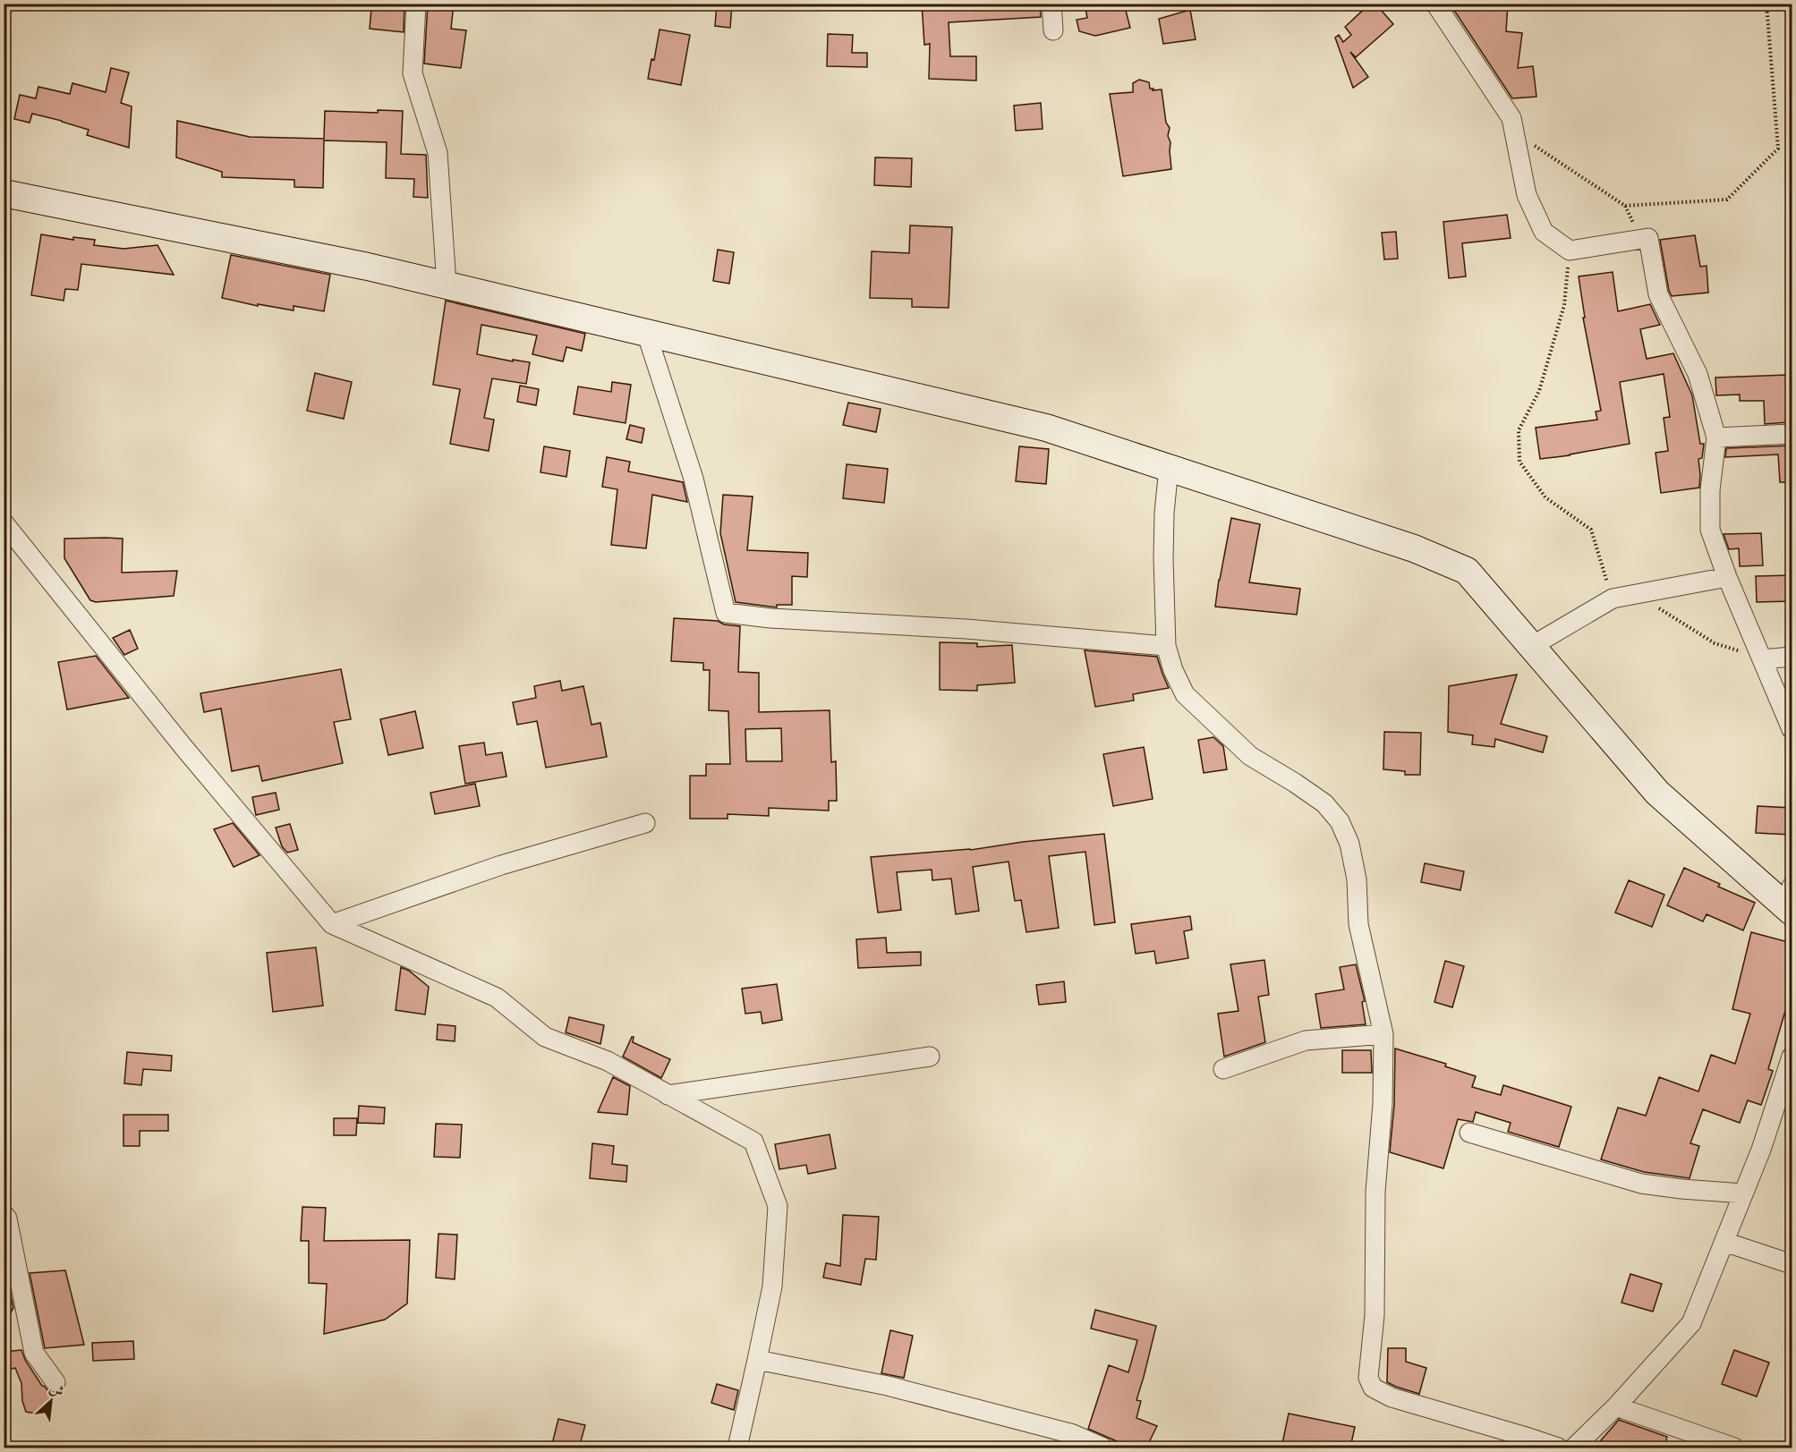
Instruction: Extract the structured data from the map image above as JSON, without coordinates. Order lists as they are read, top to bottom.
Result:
{
  "north": "top right"
}
